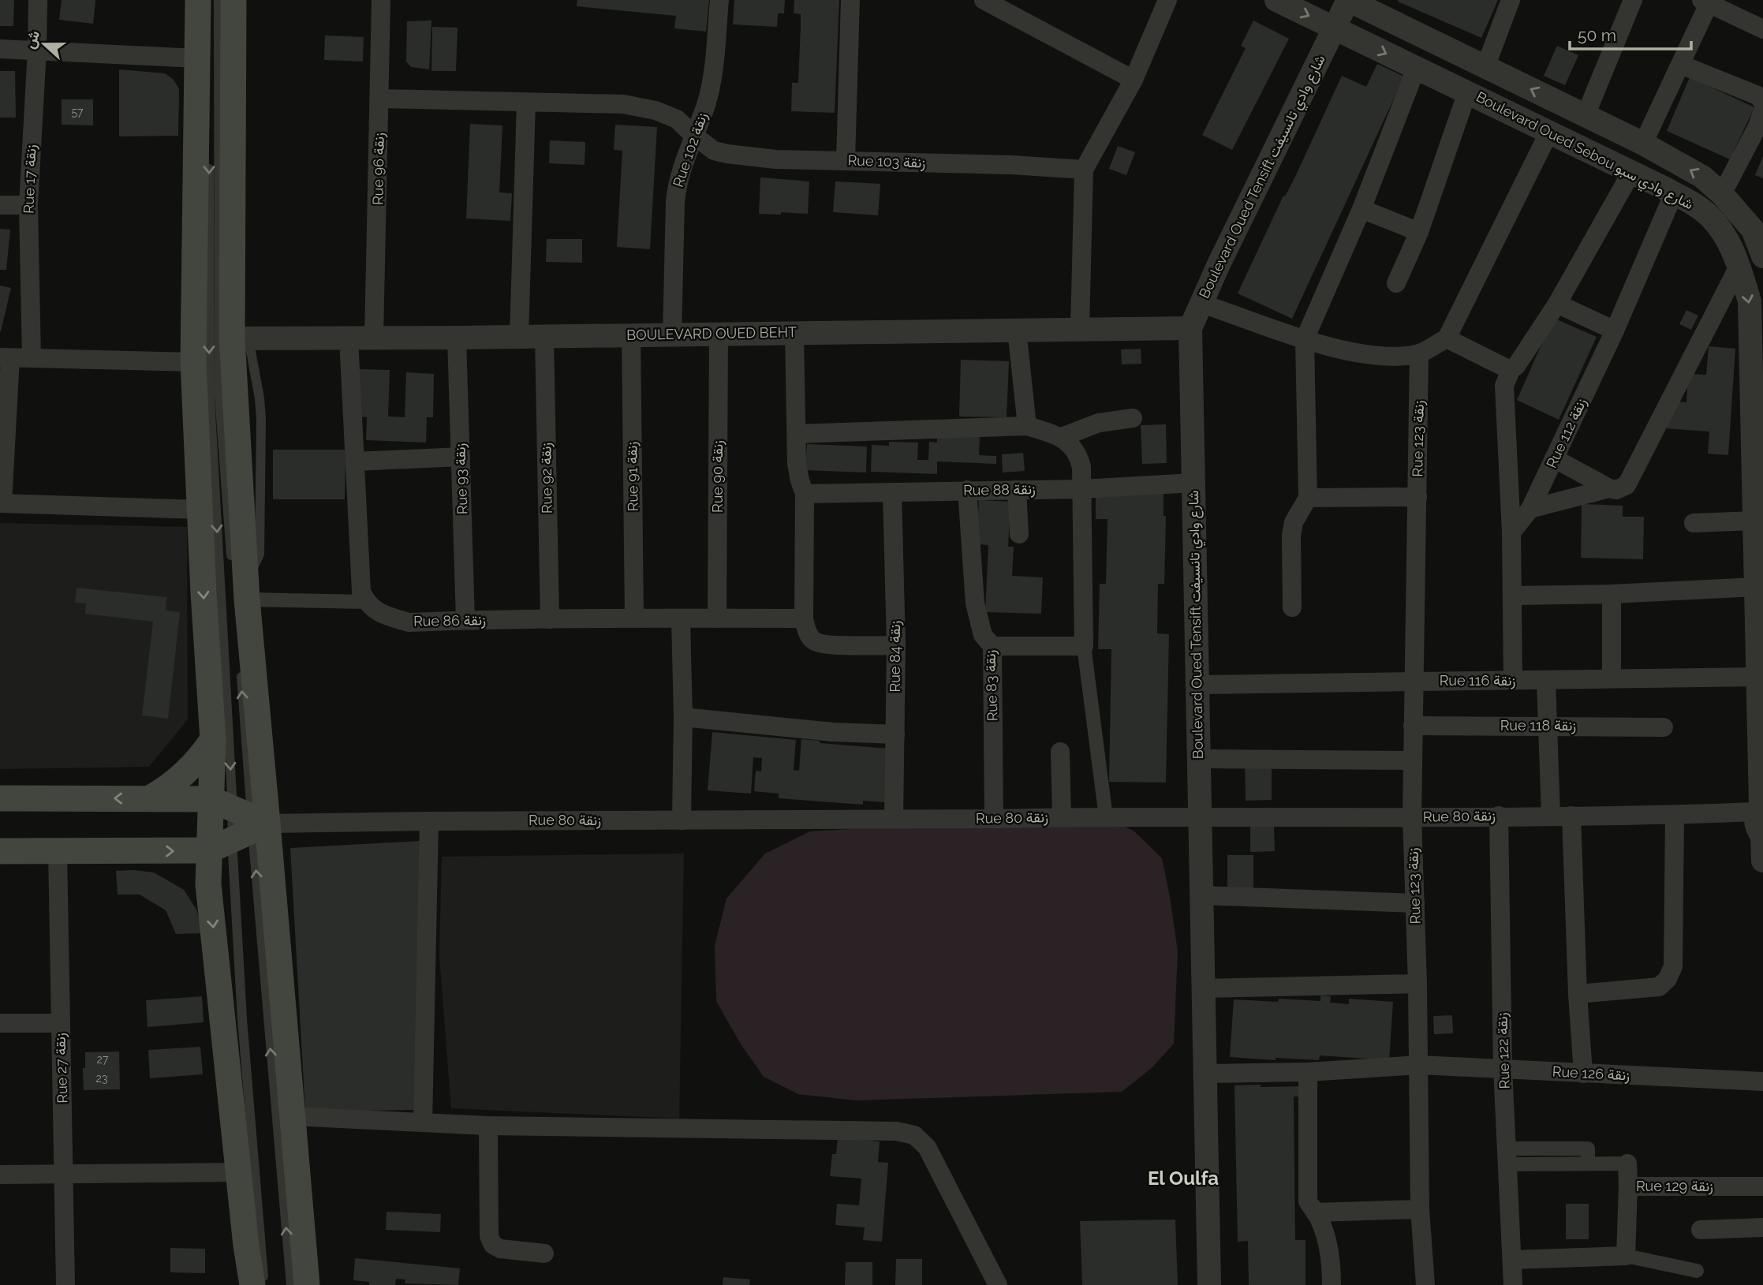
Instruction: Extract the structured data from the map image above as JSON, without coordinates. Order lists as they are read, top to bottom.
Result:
{
  "streets": {
    "street": [
      "Rue 102 زنقة",
      "Boulevard Oued Sebou شارع وادي سبو",
      "Rue 103 زنقة",
      "Rue 96 زنقة",
      "Boulevard Oued Tensift شارع وادي تانسيفت",
      "Rue 17 زنقة",
      "BOULEVARD OUED BEHT",
      "Rue 112 زنقة",
      "Rue 123 زنقة",
      "Rue 91 زنقة",
      "Rue 90 زنقة",
      "Rue 92 زنقة",
      "Rue 93 زنقة",
      "Rue 88 زنقة",
      "Rue 86 زنقة",
      "Rue 84 زنقة",
      "Rue 116 زنقة",
      "Rue 83 زنقة",
      "Rue 118 زنقة",
      "Rue 80 زنقة",
      "Rue 122 زنقة",
      "Rue 27 زنقة",
      "Rue 126 زنقة",
      "Rue 129 زنقة"
    ]
  },
  "crossings": [
    ["Rue 102 زنقة", "Rue 103 زنقة"],
    ["Rue 102 زنقة", "BOULEVARD OUED BEHT"],
    ["Boulevard Oued Sebou شارع وادي سبو", "Boulevard Oued Tensift شارع وادي تانسيفت"],
    ["Boulevard Oued Sebou شارع وادي سبو", "Rue 112 زنقة"],
    ["Boulevard Oued Sebou شارع وادي سبو", "Rue 116 زنقة"],
    ["Boulevard Oued Sebou شارع وادي سبو", "Rue 80 زنقة"],
    ["Rue 103 زنقة", "Rue 96 زنقة"],
    ["Rue 96 زنقة", "BOULEVARD OUED BEHT"],
    ["Boulevard Oued Tensift شارع وادي تانسيفت", "BOULEVARD OUED BEHT"],
    ["Boulevard Oued Tensift شارع وادي تانسيفت", "Rue 88 زنقة"],
    ["Boulevard Oued Tensift شارع وادي تانسيفت", "Rue 116 زنقة"],
    ["Boulevard Oued Tensift شارع وادي تانسيفت", "Rue 80 زنقة"],
    ["Boulevard Oued Tensift شارع وادي تانسيفت", "Rue 126 زنقة"],
    ["BOULEVARD OUED BEHT", "Rue 91 زنقة"],
    ["BOULEVARD OUED BEHT", "Rue 90 زنقة"],
    ["BOULEVARD OUED BEHT", "Rue 92 زنقة"],
    ["BOULEVARD OUED BEHT", "Rue 93 زنقة"],
    ["Rue 123 زنقة", "Rue 116 زنقة"],
    ["Rue 123 زنقة", "Rue 118 زنقة"],
    ["Rue 123 زنقة", "Rue 80 زنقة"],
    ["Rue 123 زنقة", "Rue 126 زنقة"],
    ["Rue 91 زنقة", "Rue 86 زنقة"],
    ["Rue 90 زنقة", "Rue 86 زنقة"],
    ["Rue 92 زنقة", "Rue 86 زنقة"],
    ["Rue 93 زنقة", "Rue 86 زنقة"],
    ["Rue 88 زنقة", "Rue 84 زنقة"],
    ["Rue 88 زنقة", "Rue 83 زنقة"],
    ["Rue 84 زنقة", "Rue 80 زنقة"],
    ["Rue 83 زنقة", "Rue 80 زنقة"],
    ["Rue 80 زنقة", "Rue 122 زنقة"],
    ["Rue 122 زنقة", "Rue 126 زنقة"],
    ["Rue 122 زنقة", "Rue 129 زنقة"]
  ],
  "districts": ["El Oulfa"],
  "house_numbers": ["57", "27", "23"],
  "scale_bar": "50 m",
  "north": "left"
}
